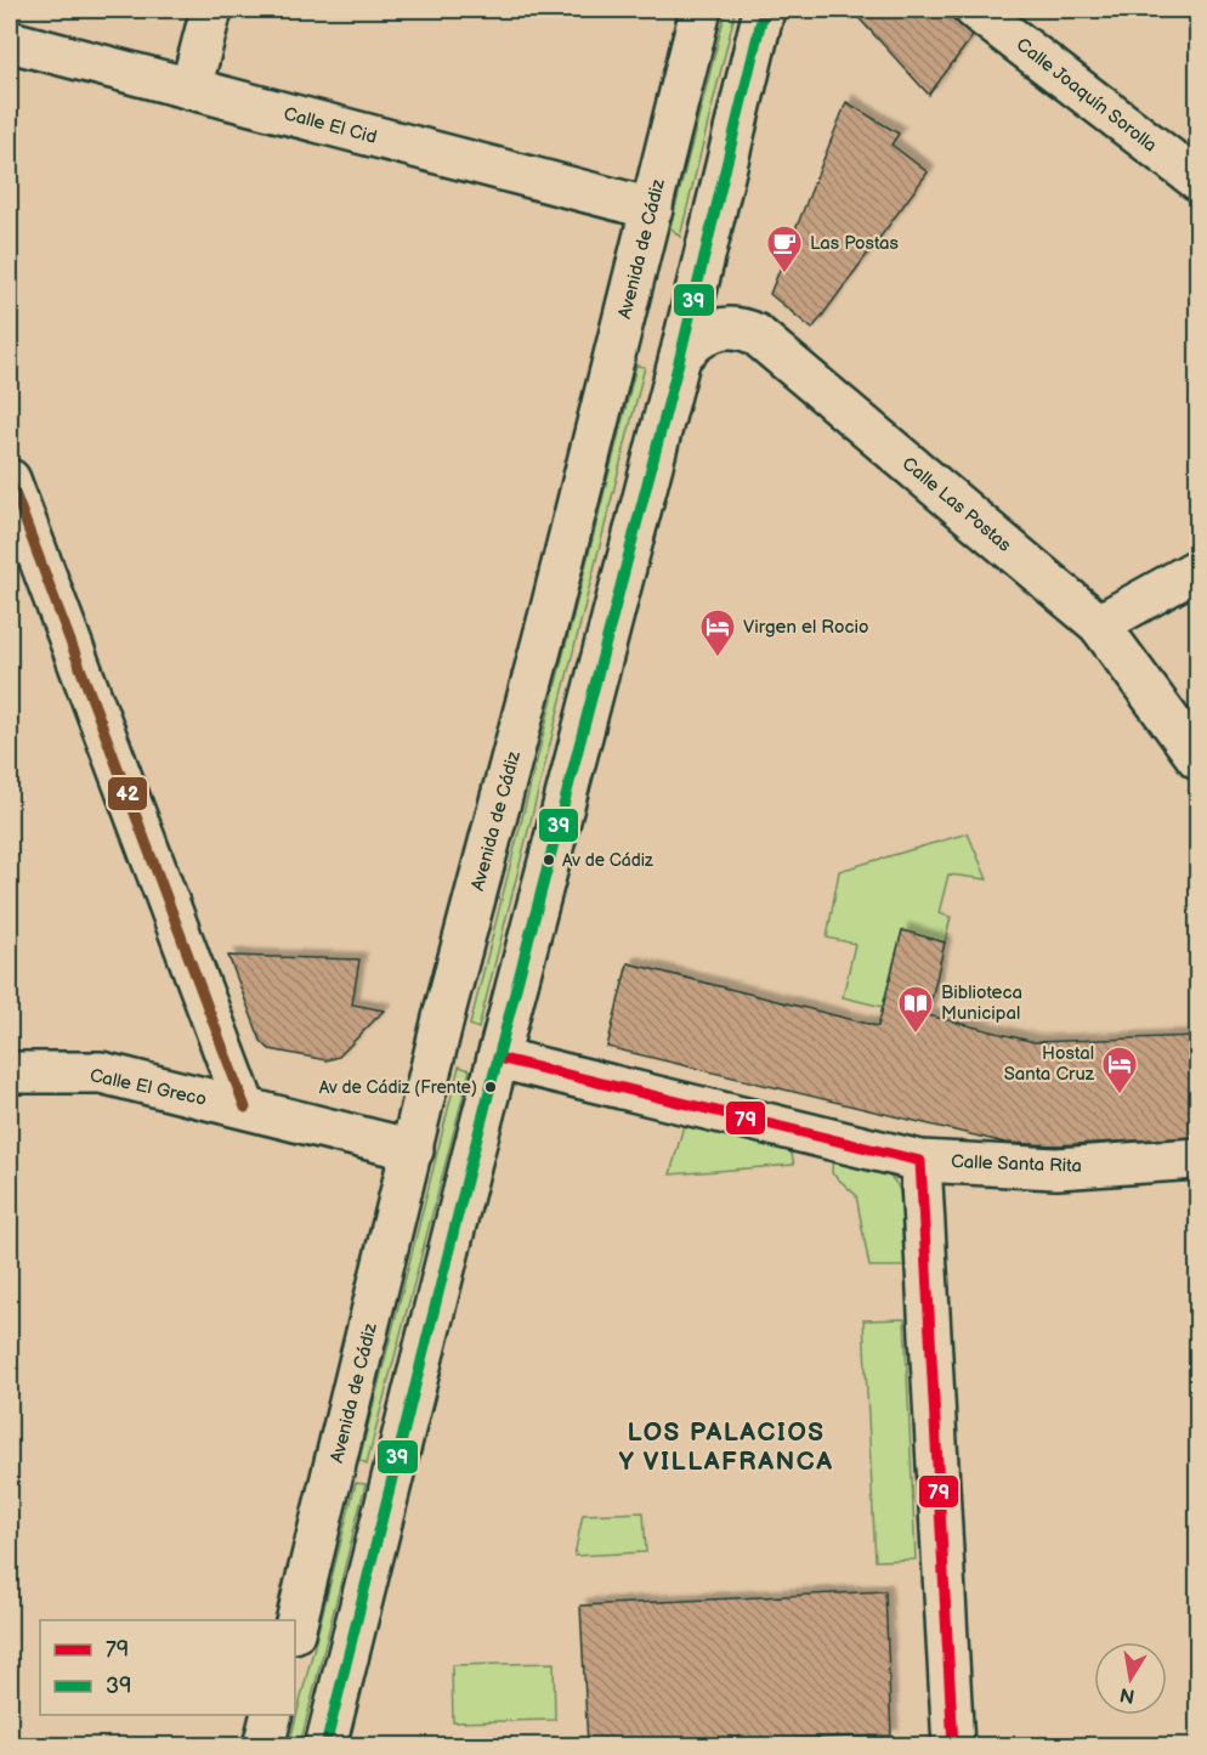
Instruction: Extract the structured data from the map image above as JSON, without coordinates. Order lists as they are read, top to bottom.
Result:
{
  "streets": {
    "street": [
      "Calle Joaquín Sorolla",
      "Calle El Cid",
      "Avenida de Cádiz",
      "Calle Las Postas",
      "Calle El Greco",
      "Calle Santa Rita"
    ]
  },
  "crossings": [
    ["Calle El Cid", "Avenida de Cádiz"],
    ["Avenida de Cádiz", "Calle El Greco"]
  ],
  "districts": ["LOS PALACIOS Y VILLAFRANCA"],
  "places": {
    "cafe": ["Las Postas"],
    "hotel": ["Virgen el Rocio", "Hostal Santa Cruz"],
    "other": ["Av de Cádiz", "Av de Cádiz (Frente)"],
    "library": ["Biblioteca Municipal"]
  },
  "lines": ["transit line 39", "transit line 42", "transit line 79"],
  "legend": ["79", "39"],
  "north": "bottom"
}
